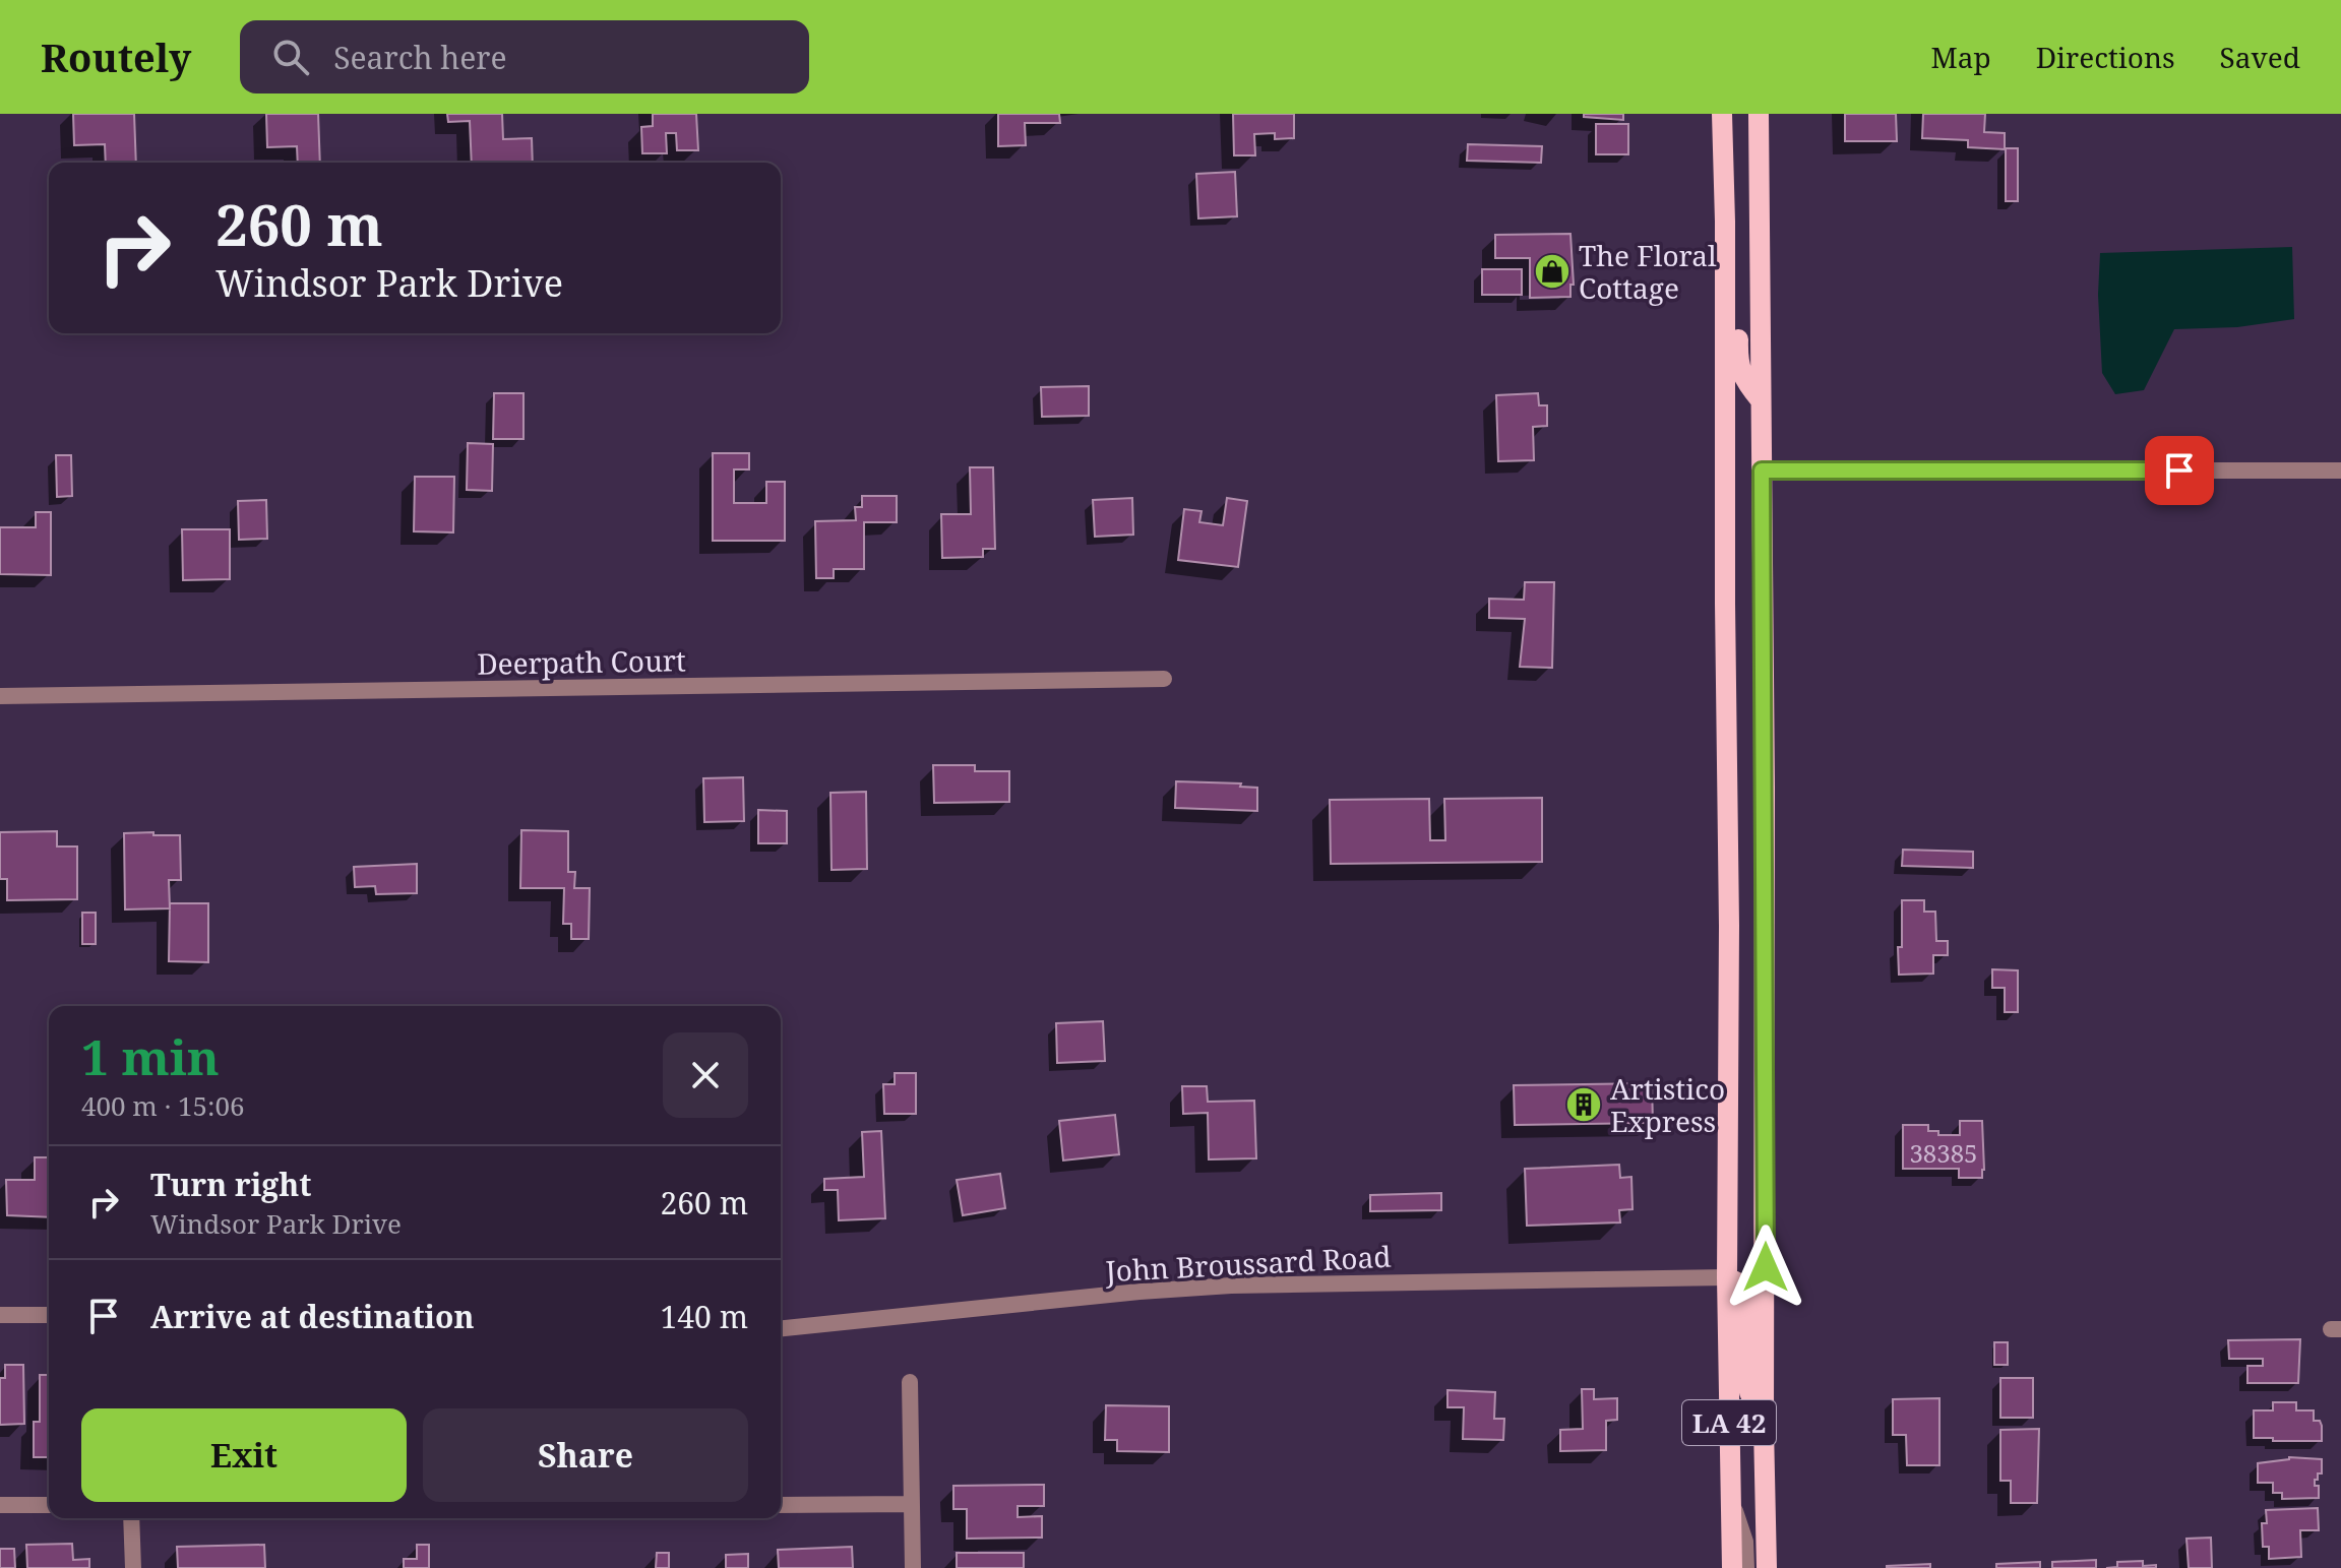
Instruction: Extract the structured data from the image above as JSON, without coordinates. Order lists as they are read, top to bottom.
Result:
{
  "streets": {
    "main road": ["LA 42"],
    "street": ["Deerpath Court", "John Broussard Road"]
  },
  "crossings": [
    ["John Broussard Road", "LA 42"]
  ],
  "places": {
    "shop": ["The Floral Cottage"],
    "building": ["Artistico Express"]
  },
  "house_numbers": ["38385"],
  "page": {
    "header": "Routely",
    "search": "Search here",
    "nav": ["Map", "Directions", "Saved"],
    "turn": ["260 m", "Windsor Park Drive"],
    "heading": ["1 min", "400 m · 15:06"],
    "list": [
      {
        "name": "Turn right",
        "note": "Windsor Park Drive",
        "value": "260 m"
      },
      {
        "name": "Arrive at destination",
        "value": "140 m"
      }
    ],
    "buttons": ["Exit", "Share"]
  }
}
